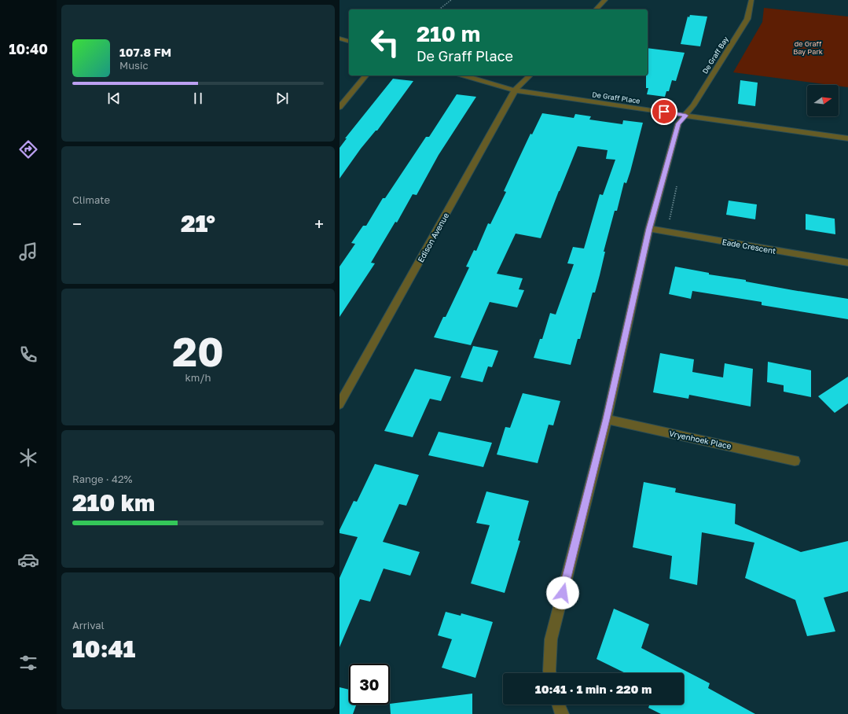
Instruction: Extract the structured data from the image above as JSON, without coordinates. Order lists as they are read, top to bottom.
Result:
{
  "streets": {
    "street": [
      "De Graff Bay",
      "De Graff Place",
      "Edison Avenue",
      "Eade Crescent",
      "Vryenhoek Place"
    ]
  },
  "crossings": [
    ["De Graff Bay", "De Graff Place"],
    ["De Graff Bay", "Eade Crescent"],
    ["De Graff Bay", "Vryenhoek Place"],
    ["De Graff Place", "Edison Avenue"]
  ],
  "parks": ["de Graff Bay Park"],
  "north": "right",
  "page": {
    "tabs": "10:40",
    "turn": ["210 m", "De Graff Place"],
    "song": ["107.8 FM", "Music"],
    "tile": [
      "Climate",
      ["20", "km/h"],
      ["Range · 42%", "210 km"],
      ["Arrival", "10:41"]
    ],
    "heat": ["−", "21°", "+"],
    "limit": "30",
    "trip": "10:41 · 1 min · 220 m"
  }
}
